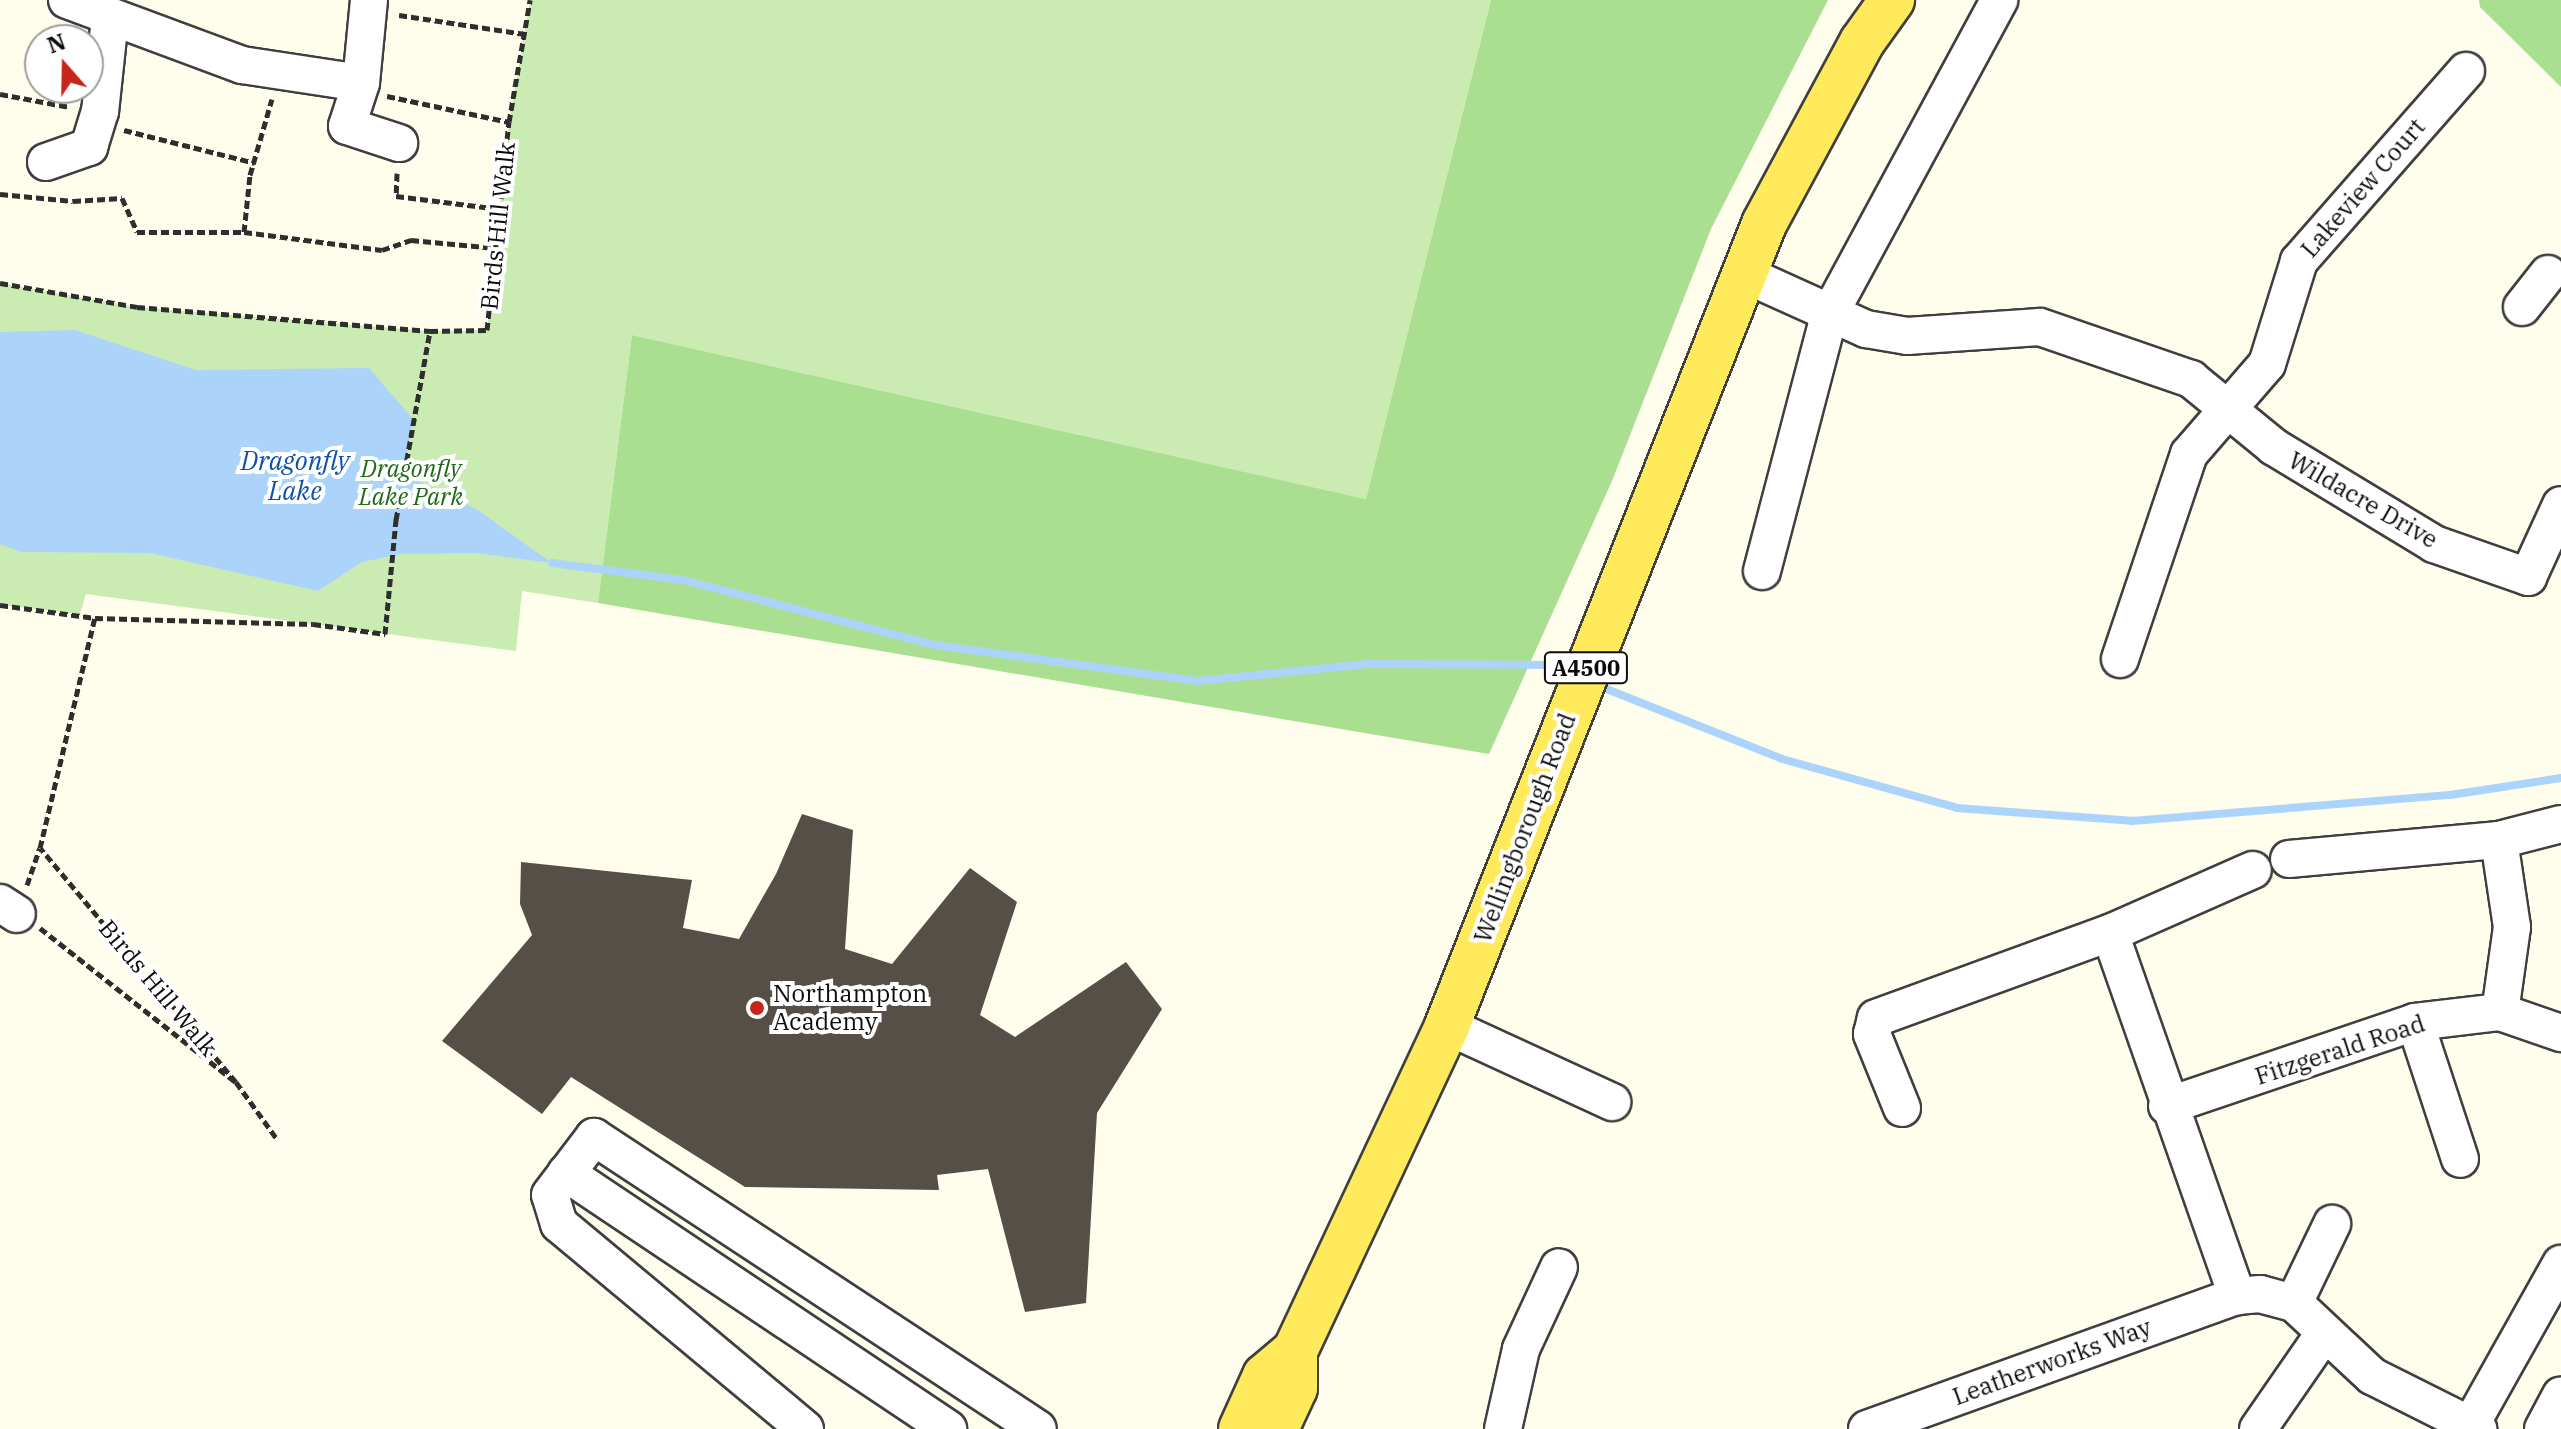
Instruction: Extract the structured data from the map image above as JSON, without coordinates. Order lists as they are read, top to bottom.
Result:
{
  "streets": {
    "main road": ["A4500", "Wellingborough Road"],
    "street": [
      "Lakeview Court",
      "Wildacre Drive",
      "Fitzgerald Road",
      "Leatherworks Way"
    ],
    "path": ["Birds Hill Walk"]
  },
  "crossings": [
    ["Lakeview Court", "Wildacre Drive"]
  ],
  "water": ["Dragonfly Lake"],
  "parks": ["Dragonfly Lake Park"],
  "places": ["Northampton Academy"],
  "north": "top"
}
